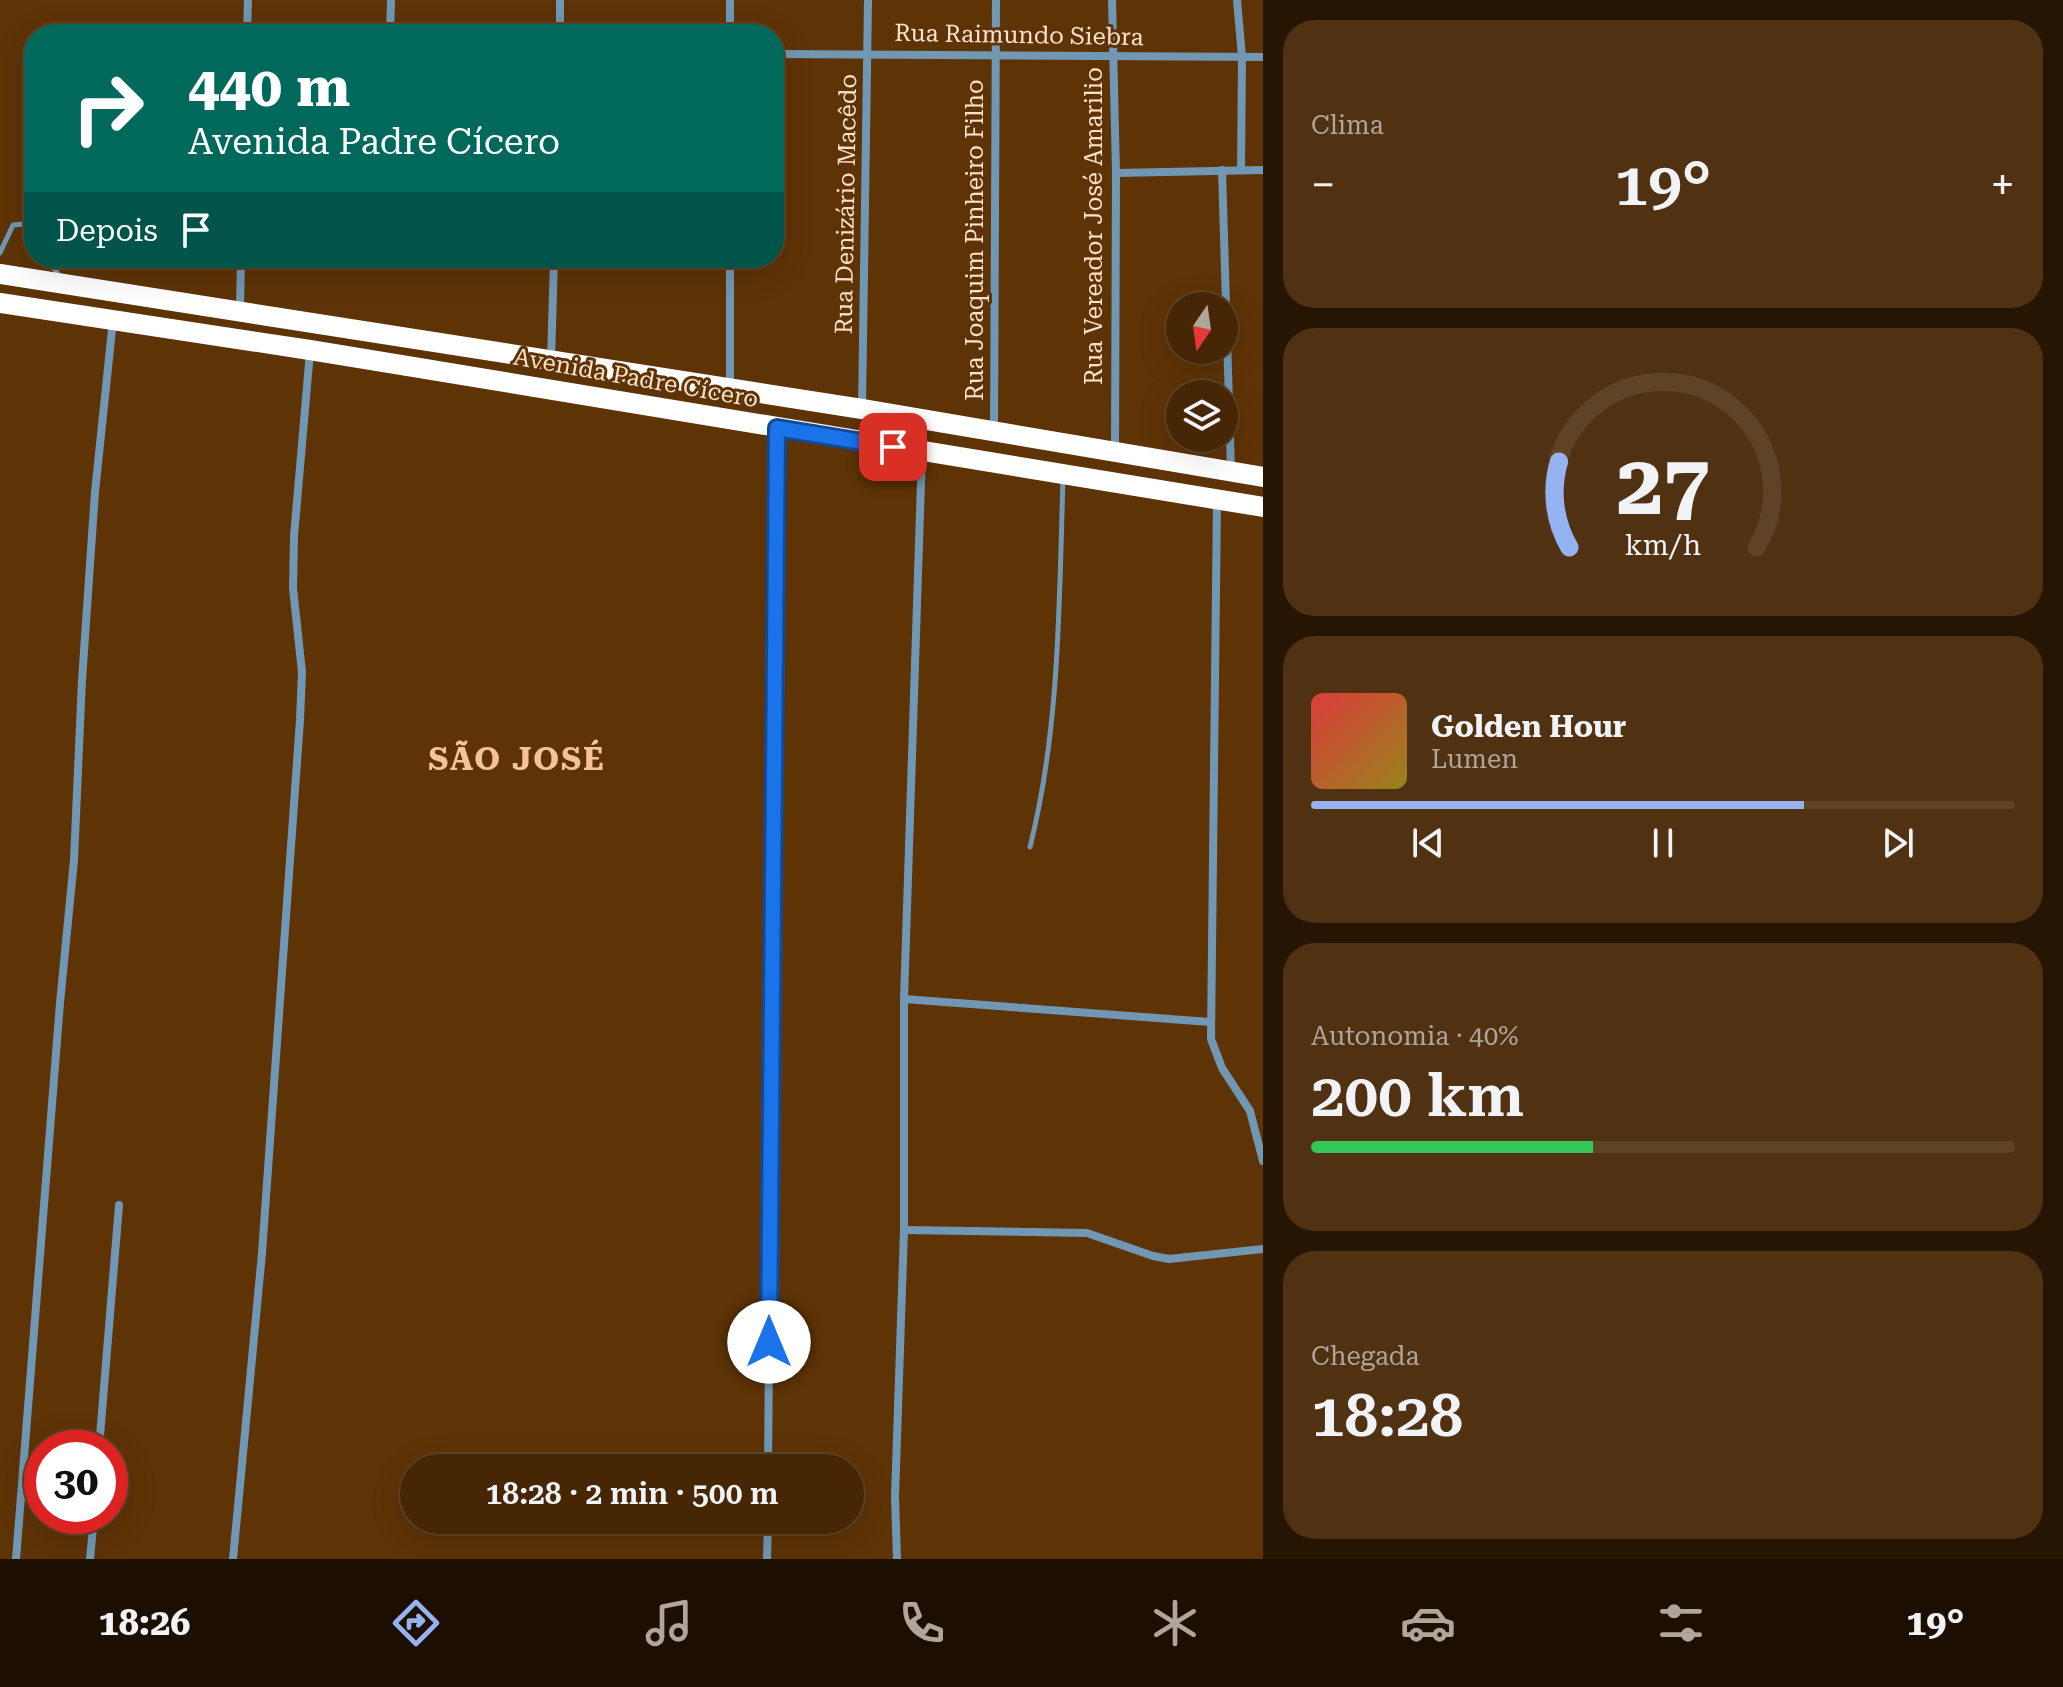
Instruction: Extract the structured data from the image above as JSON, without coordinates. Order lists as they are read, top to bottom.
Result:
{
  "streets": {
    "highway": ["Avenida Padre Cícero"],
    "street": [
      "Rua Raimundo Siebra",
      "Rua Denizário Macêdo",
      "Rua Vereador José Amarilio",
      "Rua Joaquim Pinheiro Filho"
    ]
  },
  "crossings": [
    ["Rua Raimundo Siebra", "Rua Denizário Macêdo"],
    ["Rua Raimundo Siebra", "Rua Vereador José Amarilio"],
    ["Rua Raimundo Siebra", "Rua Joaquim Pinheiro Filho"],
    ["Rua Denizário Macêdo", "Avenida Padre Cícero"],
    ["Rua Vereador José Amarilio", "Avenida Padre Cícero"],
    ["Rua Joaquim Pinheiro Filho", "Avenida Padre Cícero"]
  ],
  "districts": ["SÃO JOSÉ"],
  "north": "bottom",
  "page": {
    "tile": [
      "Clima",
      ["Autonomia · 40%", "200 km"],
      ["Chegada", "18:28"]
    ],
    "turn": ["440 m", "Avenida Padre Cícero"],
    "heat": ["−", "19°", "+"],
    "then": "Depois",
    "song": ["Golden Hour", "Lumen"],
    "limit": "30",
    "trip": "18:28 · 2 min · 500 m",
    "tabs": ["18:26", "19°"],
    "gauge": ["27", "km/h"]
  }
}
